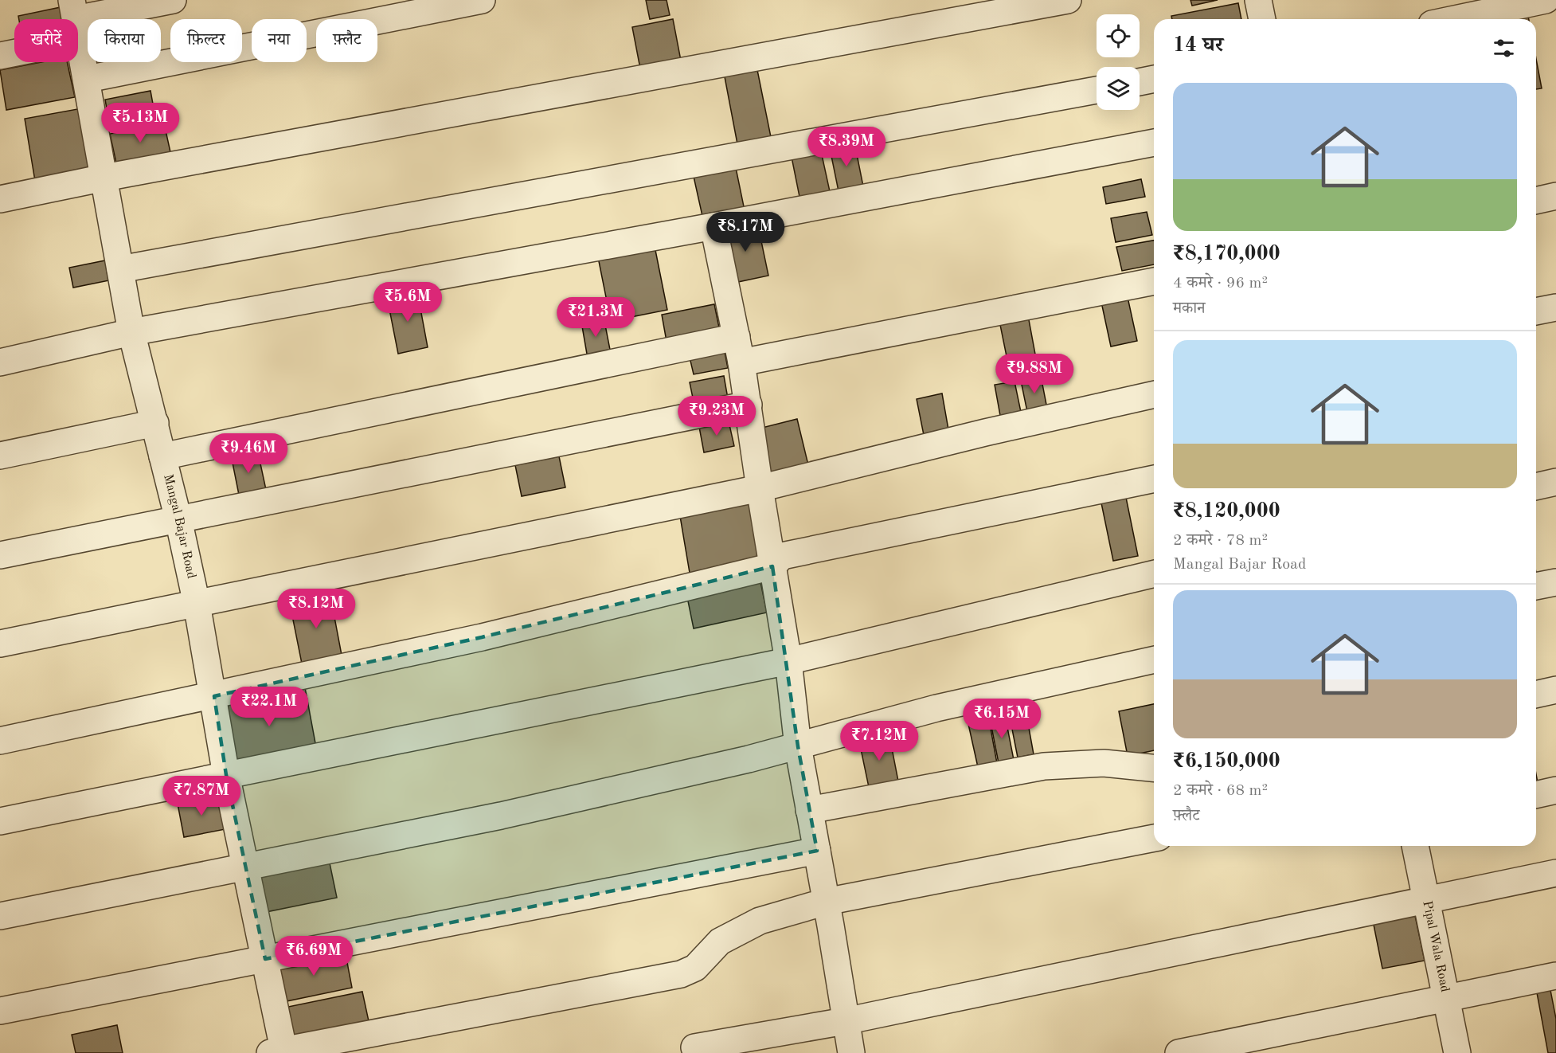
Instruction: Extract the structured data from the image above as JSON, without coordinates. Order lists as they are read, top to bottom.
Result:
{
  "streets": {
    "street": ["Mangal Bajar Road", "Pipal Wala Road"]
  },
  "page": {
    "chip": [
      "खरीदें",
      "किराया",
      "फ़िल्टर",
      "नया",
      "फ़्लैट"
    ],
    "heading": "14 घर",
    "list": [
      {
        "name": "₹8,170,000",
        "note": "4 कमरे · 96 m² · मकान"
      },
      {
        "name": "₹8,120,000",
        "note": "2 कमरे · 78 m² · Mangal Bajar Road"
      },
      {
        "name": "₹6,150,000",
        "note": "2 कमरे · 68 m² · फ़्लैट"
      }
    ],
    "price": [
      "₹5.13M",
      "₹8.39M",
      "₹8.17M",
      "₹5.6M",
      "₹21.3M",
      "₹9.88M",
      "₹9.23M",
      "₹9.46M",
      "₹8.12M",
      "₹22.1M",
      "₹6.15M",
      "₹7.12M",
      "₹7.87M",
      "₹6.69M"
    ]
  }
}
